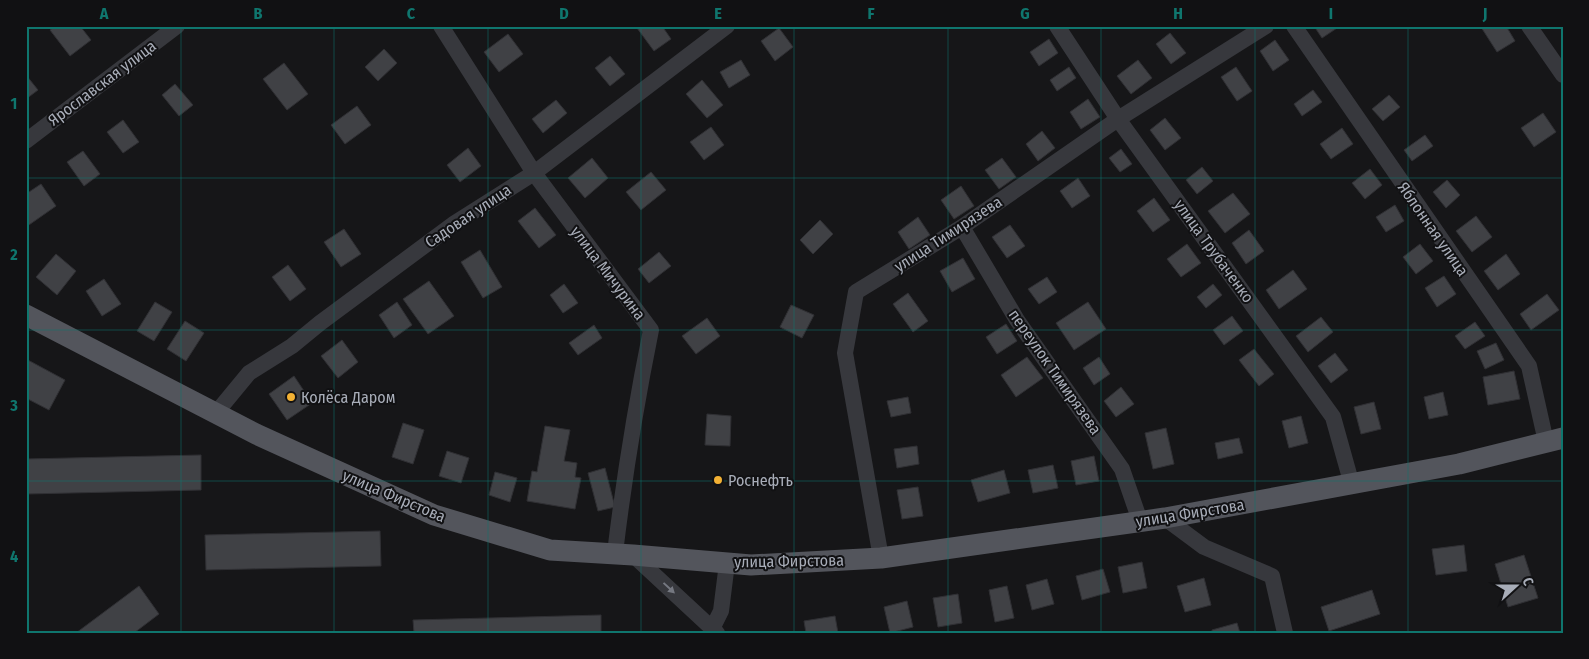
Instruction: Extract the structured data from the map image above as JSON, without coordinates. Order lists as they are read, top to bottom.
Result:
{
  "streets": {
    "main road": ["улица Фирстова"],
    "street": [
      "Ярославская улица",
      "Садовая улица",
      "Яблонная улица",
      "улица Тимирязева",
      "улица Трубаченко",
      "улица Мичурина",
      "переулок Тимирязева"
    ]
  },
  "crossings": [
    ["Садовая улица", "улица Мичурина"],
    ["Садовая улица", "улица Фирстова"],
    ["Яблонная улица", "улица Фирстова"],
    ["улица Тимирязева", "улица Трубаченко"],
    ["улица Тимирязева", "переулок Тимирязева"],
    ["улица Тимирязева", "улица Фирстова"],
    ["улица Трубаченко", "улица Фирстова"],
    ["улица Мичурина", "улица Фирстова"],
    ["переулок Тимирязева", "улица Фирстова"]
  ],
  "places": ["Колёса Даром", "Роснефть"],
  "north": "right",
  "grid": {
    "columns": [
      "A",
      "B",
      "C",
      "D",
      "E",
      "F",
      "G",
      "H",
      "I",
      "J"
    ],
    "rows": [
      "1",
      "2",
      "3",
      "4"
    ]
  }
}
